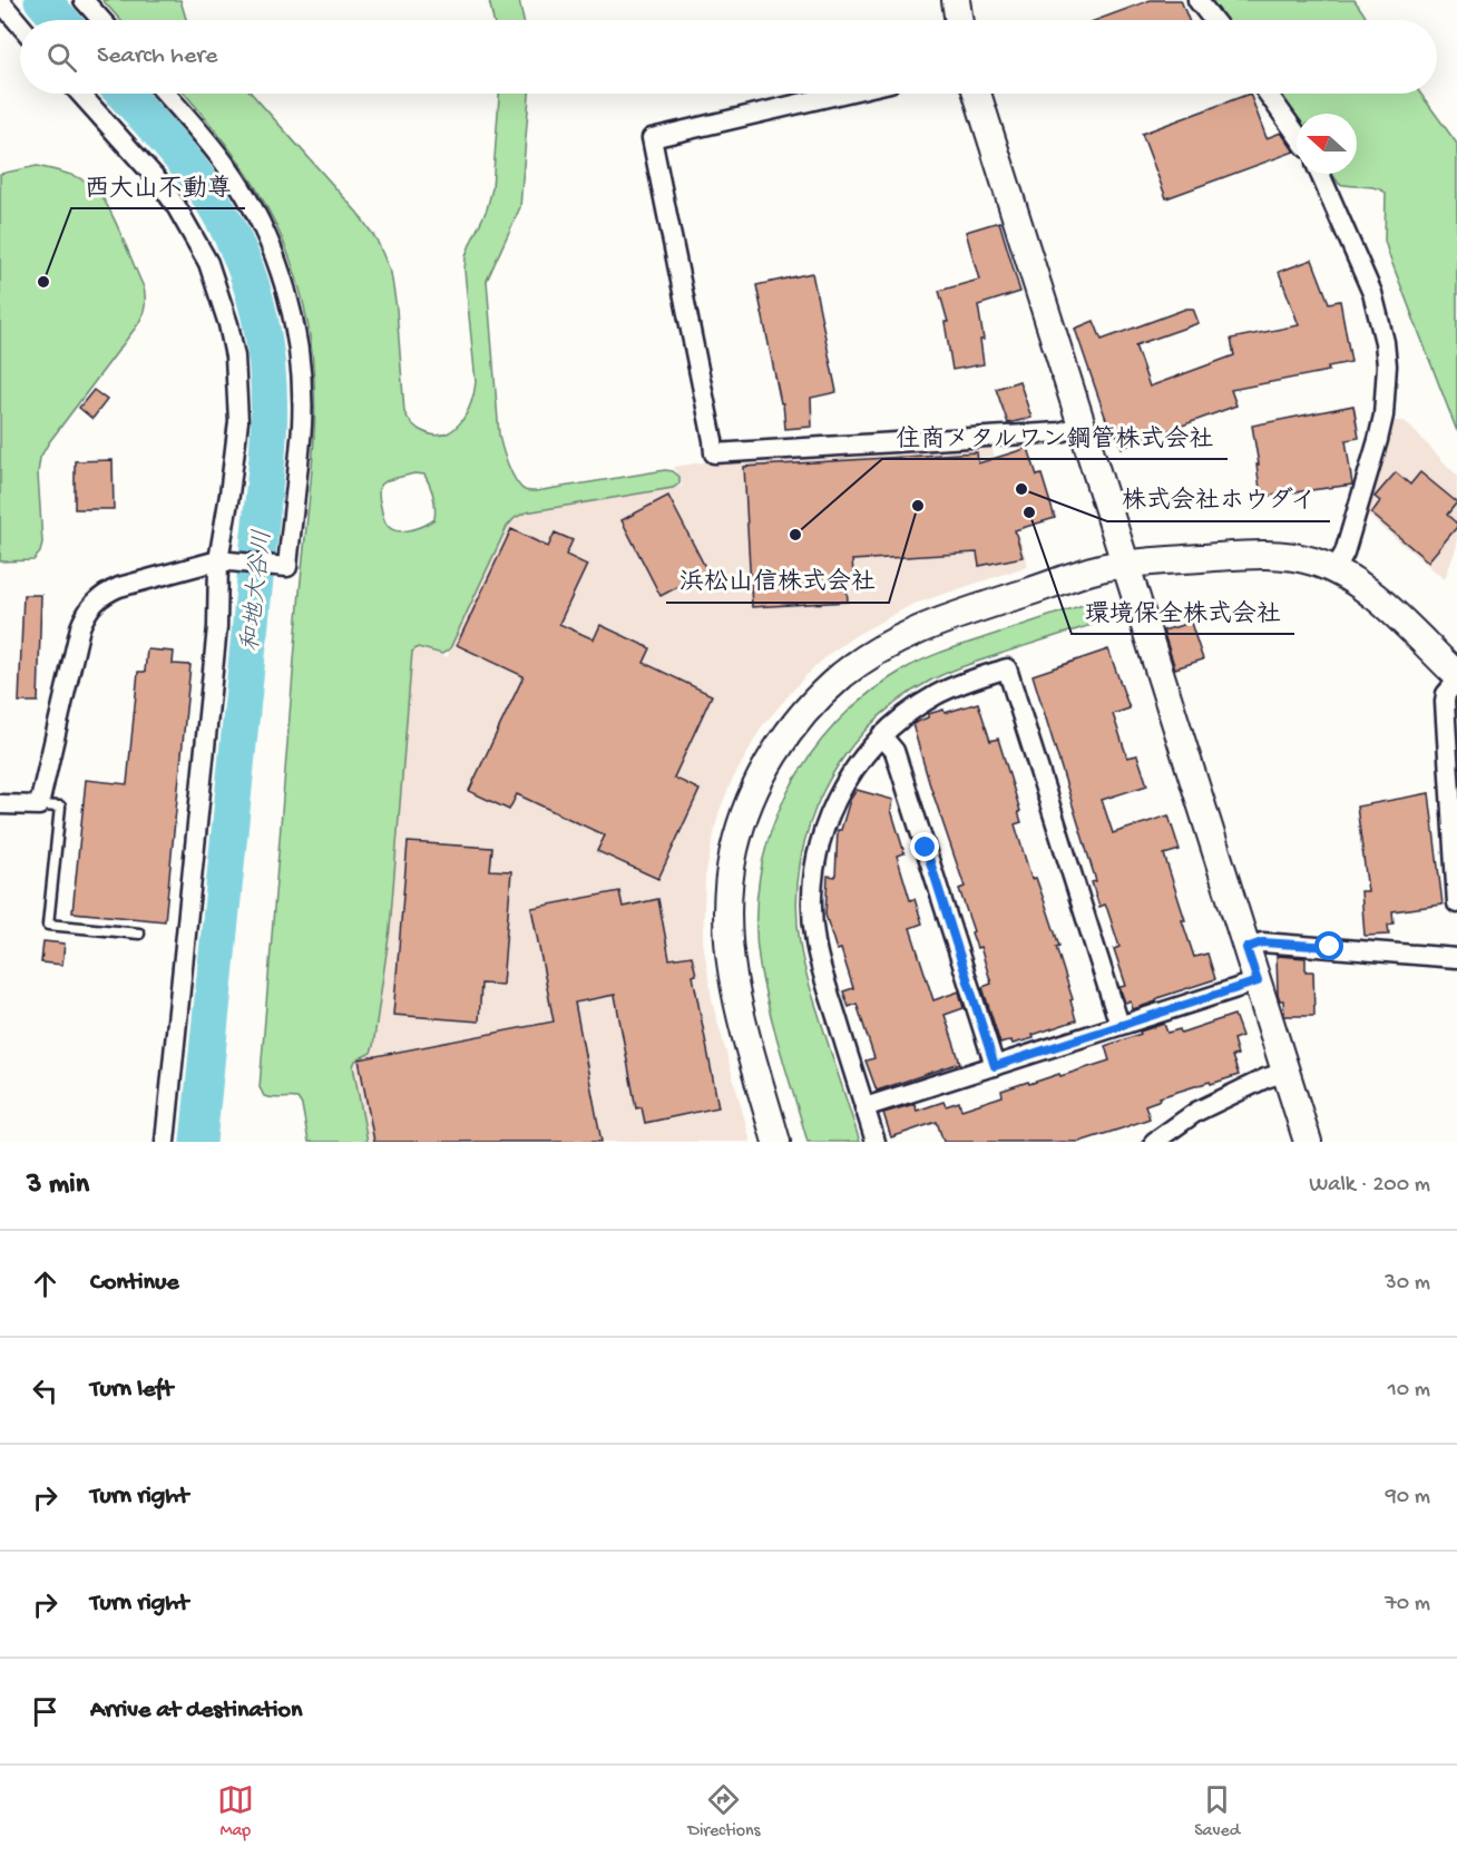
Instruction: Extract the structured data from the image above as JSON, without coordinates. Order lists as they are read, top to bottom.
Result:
{
  "water": ["和地大谷川"],
  "places": [
    "西大山不動尊",
    "株式会社ホウダイ",
    "浜松山信株式会社",
    "環境保全株式会社",
    "住商メタルワン鋼管株式会社"
  ],
  "north": "left",
  "page": {
    "search": "Search here",
    "heading": ["3 min", "Walk · 200 m"],
    "list": [
      ["Continue", "30 m"],
      ["Turn left", "10 m"],
      ["Turn right", "90 m"],
      ["Turn right", "70 m"],
      "Arrive at destination"
    ],
    "nav": ["Map", "Directions", "Saved"]
  }
}
